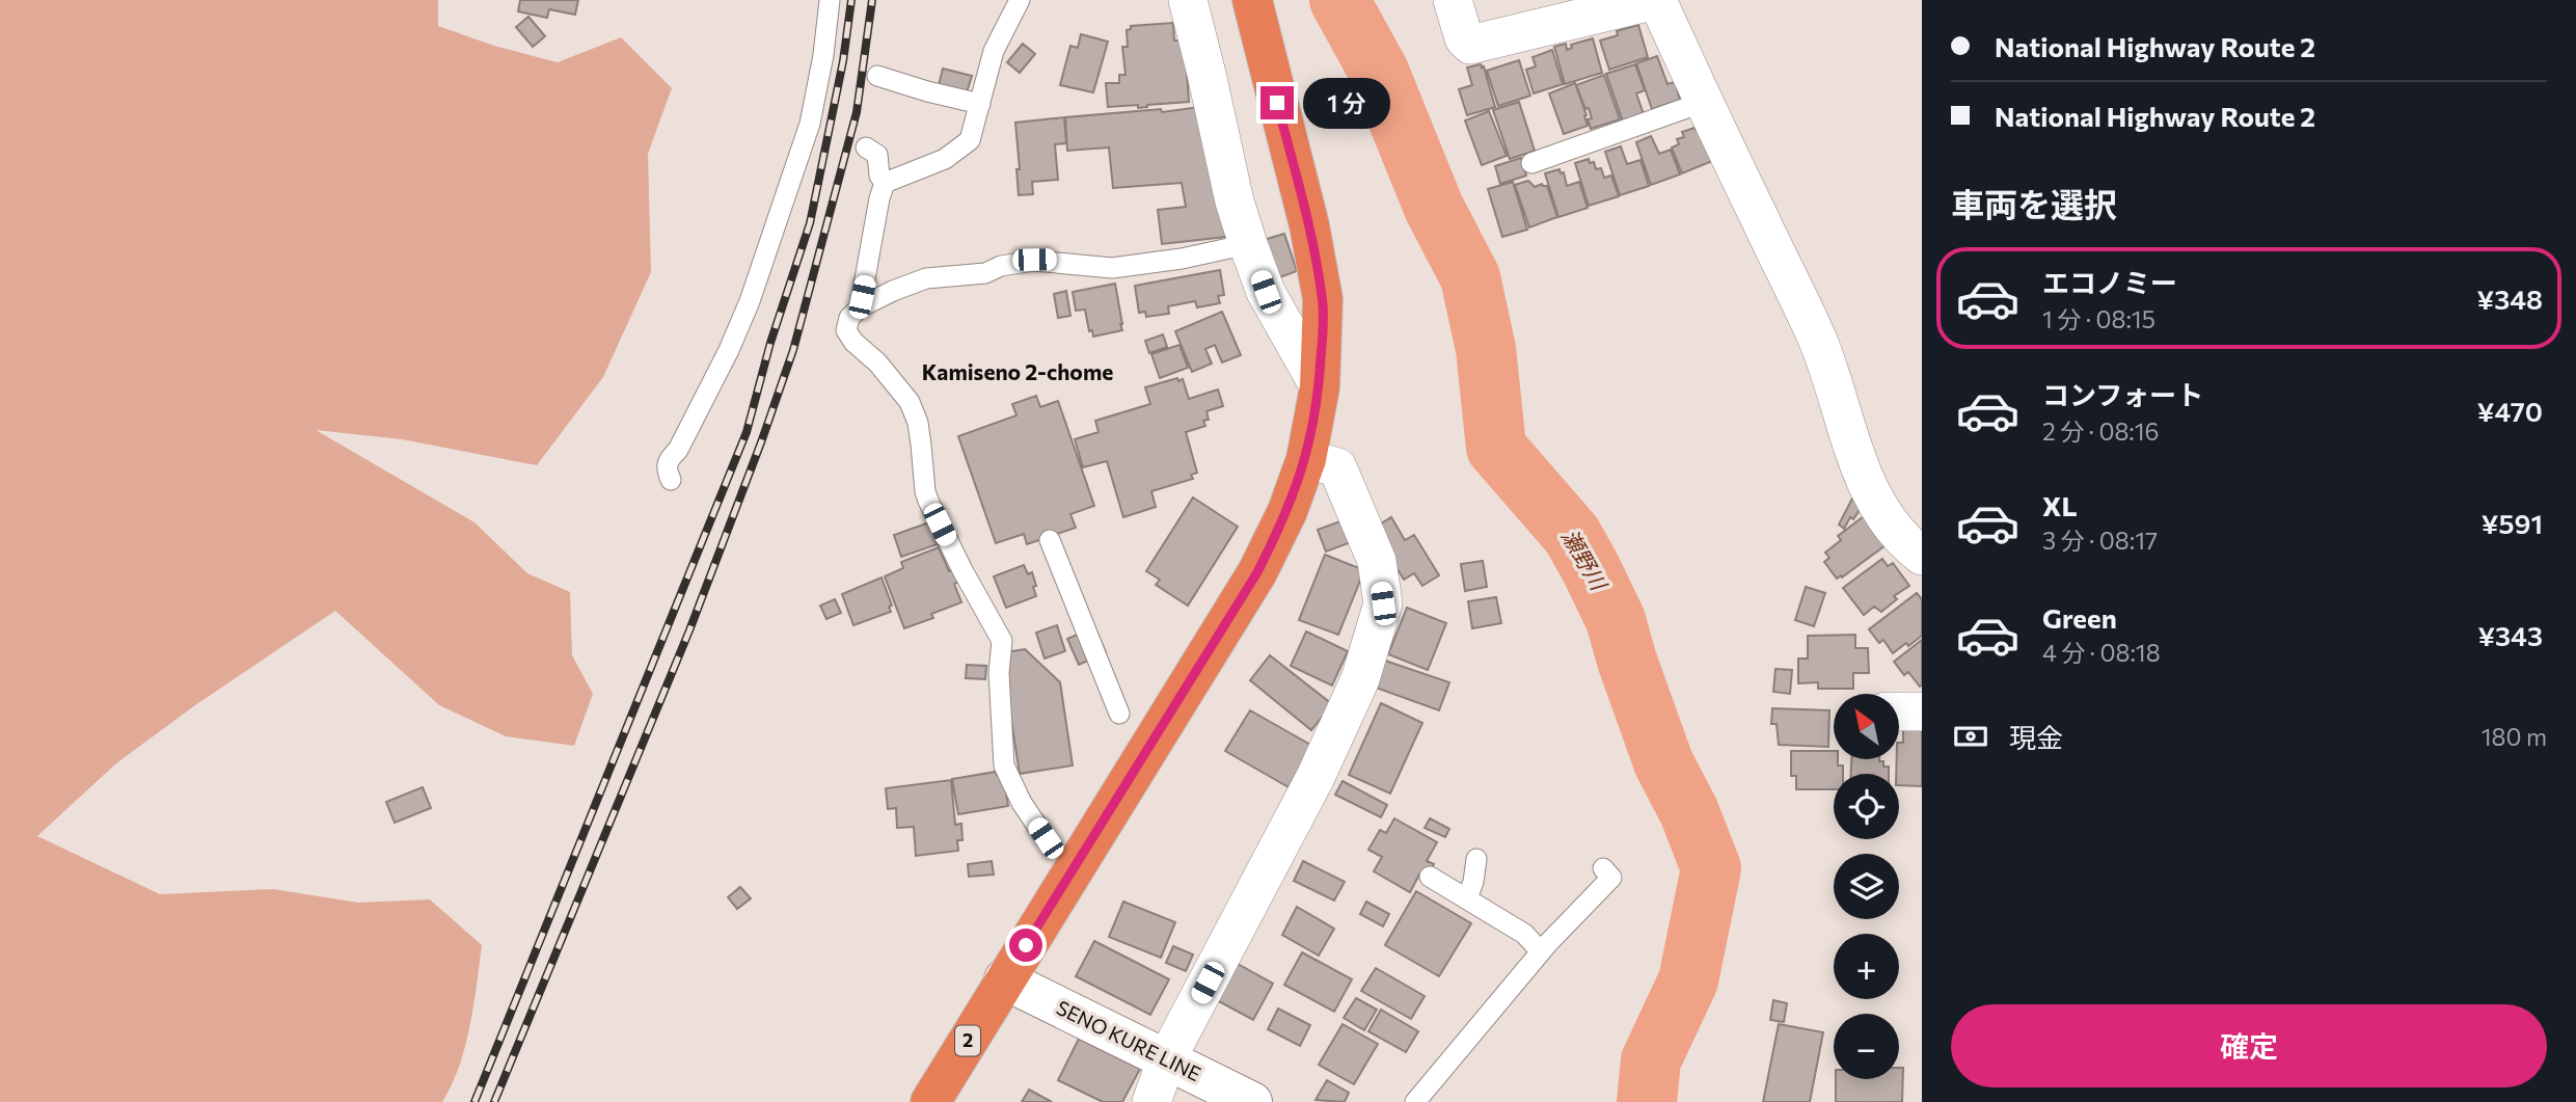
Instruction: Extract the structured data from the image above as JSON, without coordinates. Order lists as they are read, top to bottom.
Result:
{
  "streets": {
    "highway": ["2"],
    "main road": ["SENO KURE LINE"]
  },
  "crossings": [
    ["2", "SENO KURE LINE"]
  ],
  "districts": ["Kamiseno 2-chome"],
  "water": ["瀬野川"],
  "north": "top left",
  "page": {
    "banner": ["National Highway Route 2", "National Highway Route 2"],
    "bubble": "1 分",
    "heading": "車両を選択",
    "list": [
      {
        "name": "エコノミー",
        "note": "1 分 · 08:15",
        "value": "¥348"
      },
      {
        "name": "コンフォート",
        "note": "2 分 · 08:16",
        "value": "¥470"
      },
      {
        "name": "XL",
        "note": "3 分 · 08:17",
        "value": "¥591"
      },
      {
        "name": "Green",
        "note": "4 分 · 08:18",
        "value": "¥343"
      }
    ],
    "map_buttons": ["+", "−"],
    "pay": ["現金", "180 m"],
    "buttons": "確定"
  }
}
